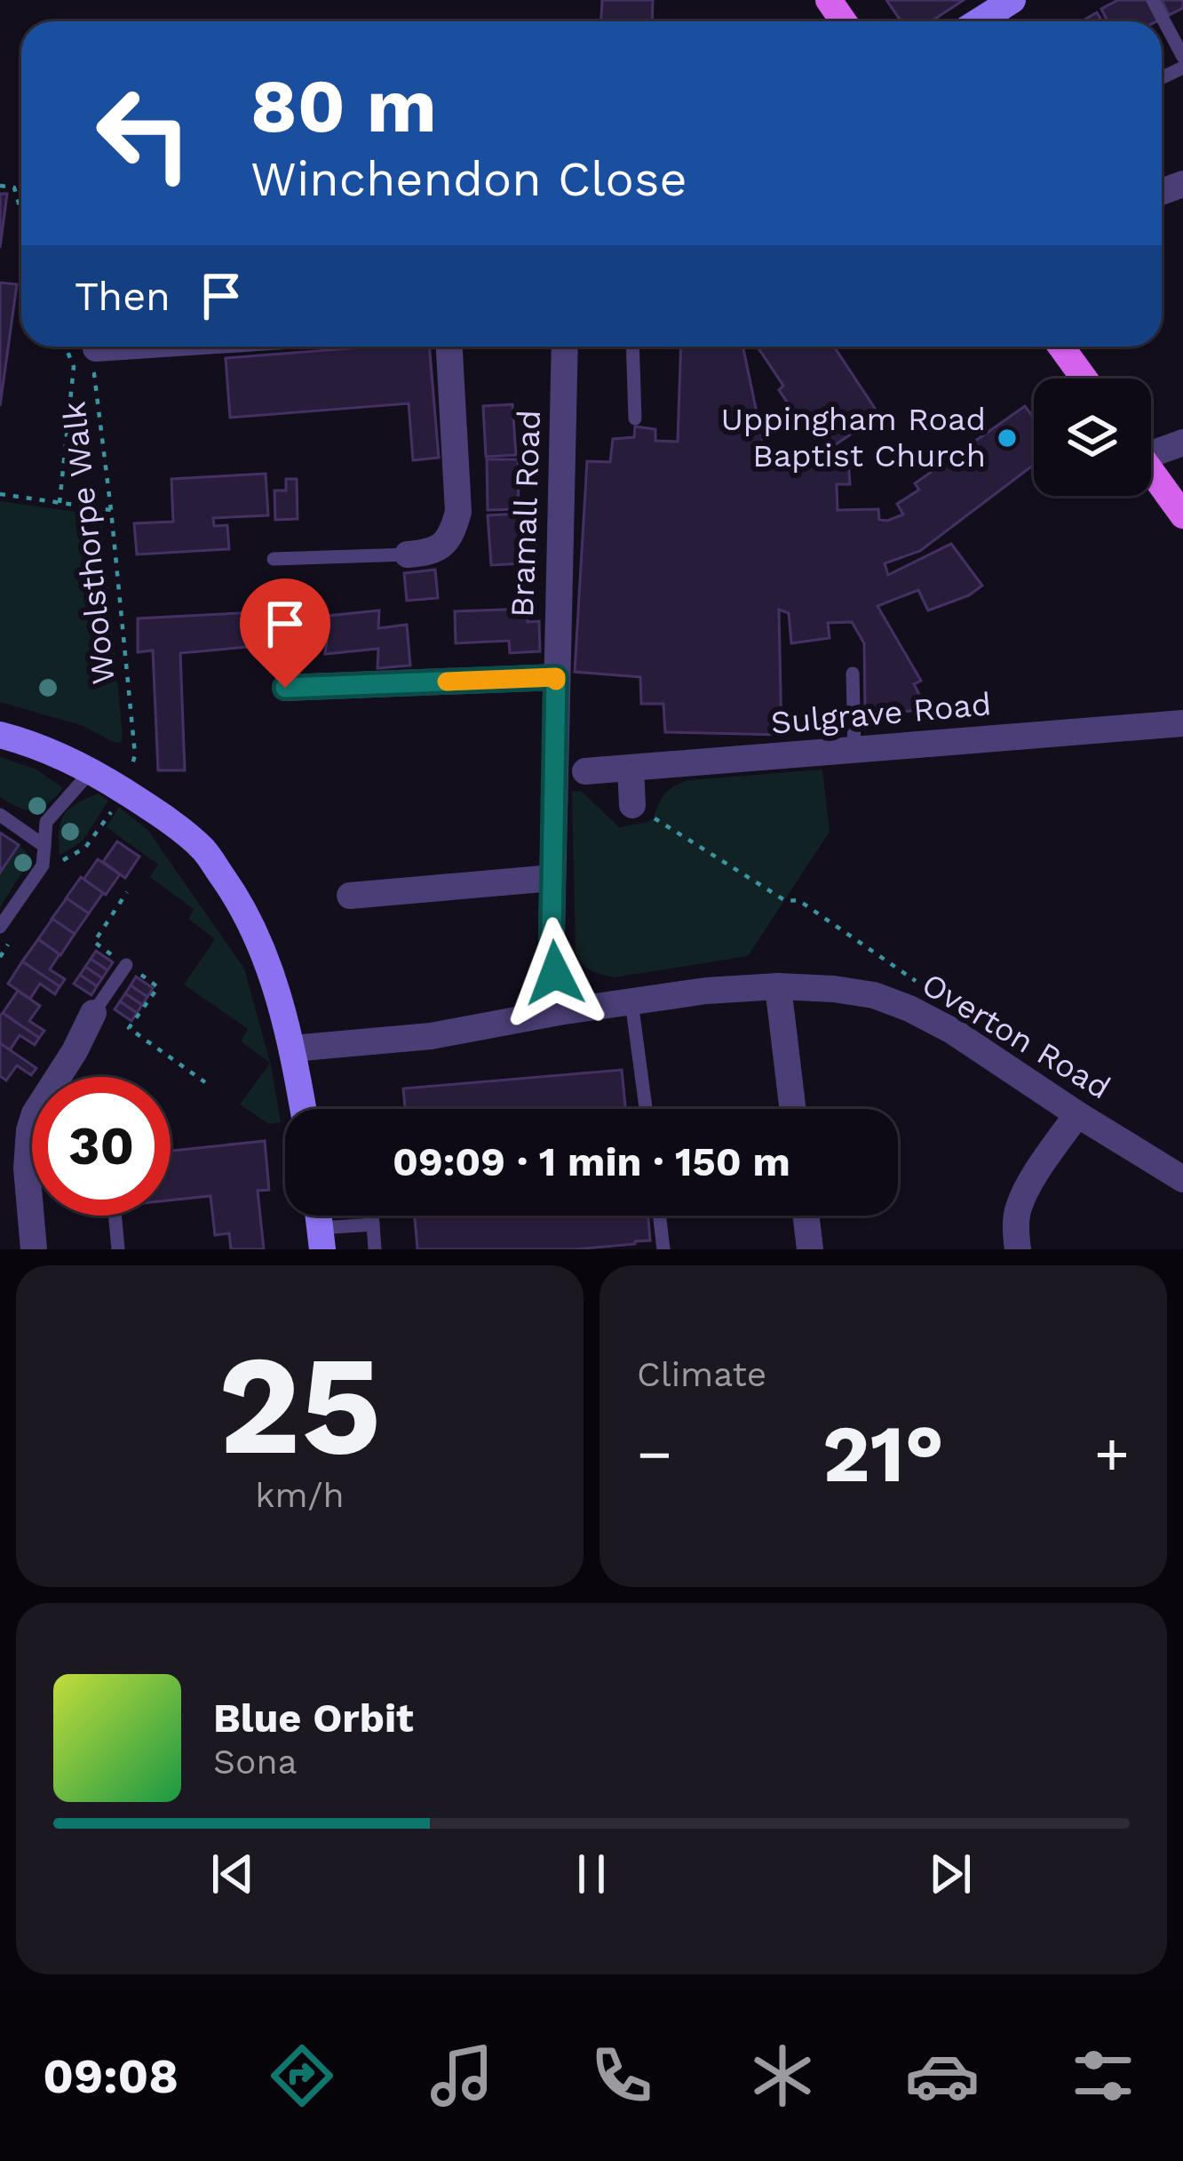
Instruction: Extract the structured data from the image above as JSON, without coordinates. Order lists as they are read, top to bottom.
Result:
{
  "streets": {
    "street": ["Bramall Road", "Sulgrave Road", "Overton Road"],
    "path": ["Woolsthorpe Walk"]
  },
  "crossings": [
    ["Bramall Road", "Overton Road"]
  ],
  "places": ["Uppingham Road Baptist Church"],
  "page": {
    "turn": ["80 m", "Winchendon Close"],
    "then": "Then",
    "limit": "30",
    "trip": "09:09 · 1 min · 150 m",
    "tile": [
      ["25", "km/h"],
      "Climate"
    ],
    "heat": ["−", "21°", "+"],
    "song": ["Blue Orbit", "Sona"],
    "tabs": "09:08"
  }
}
